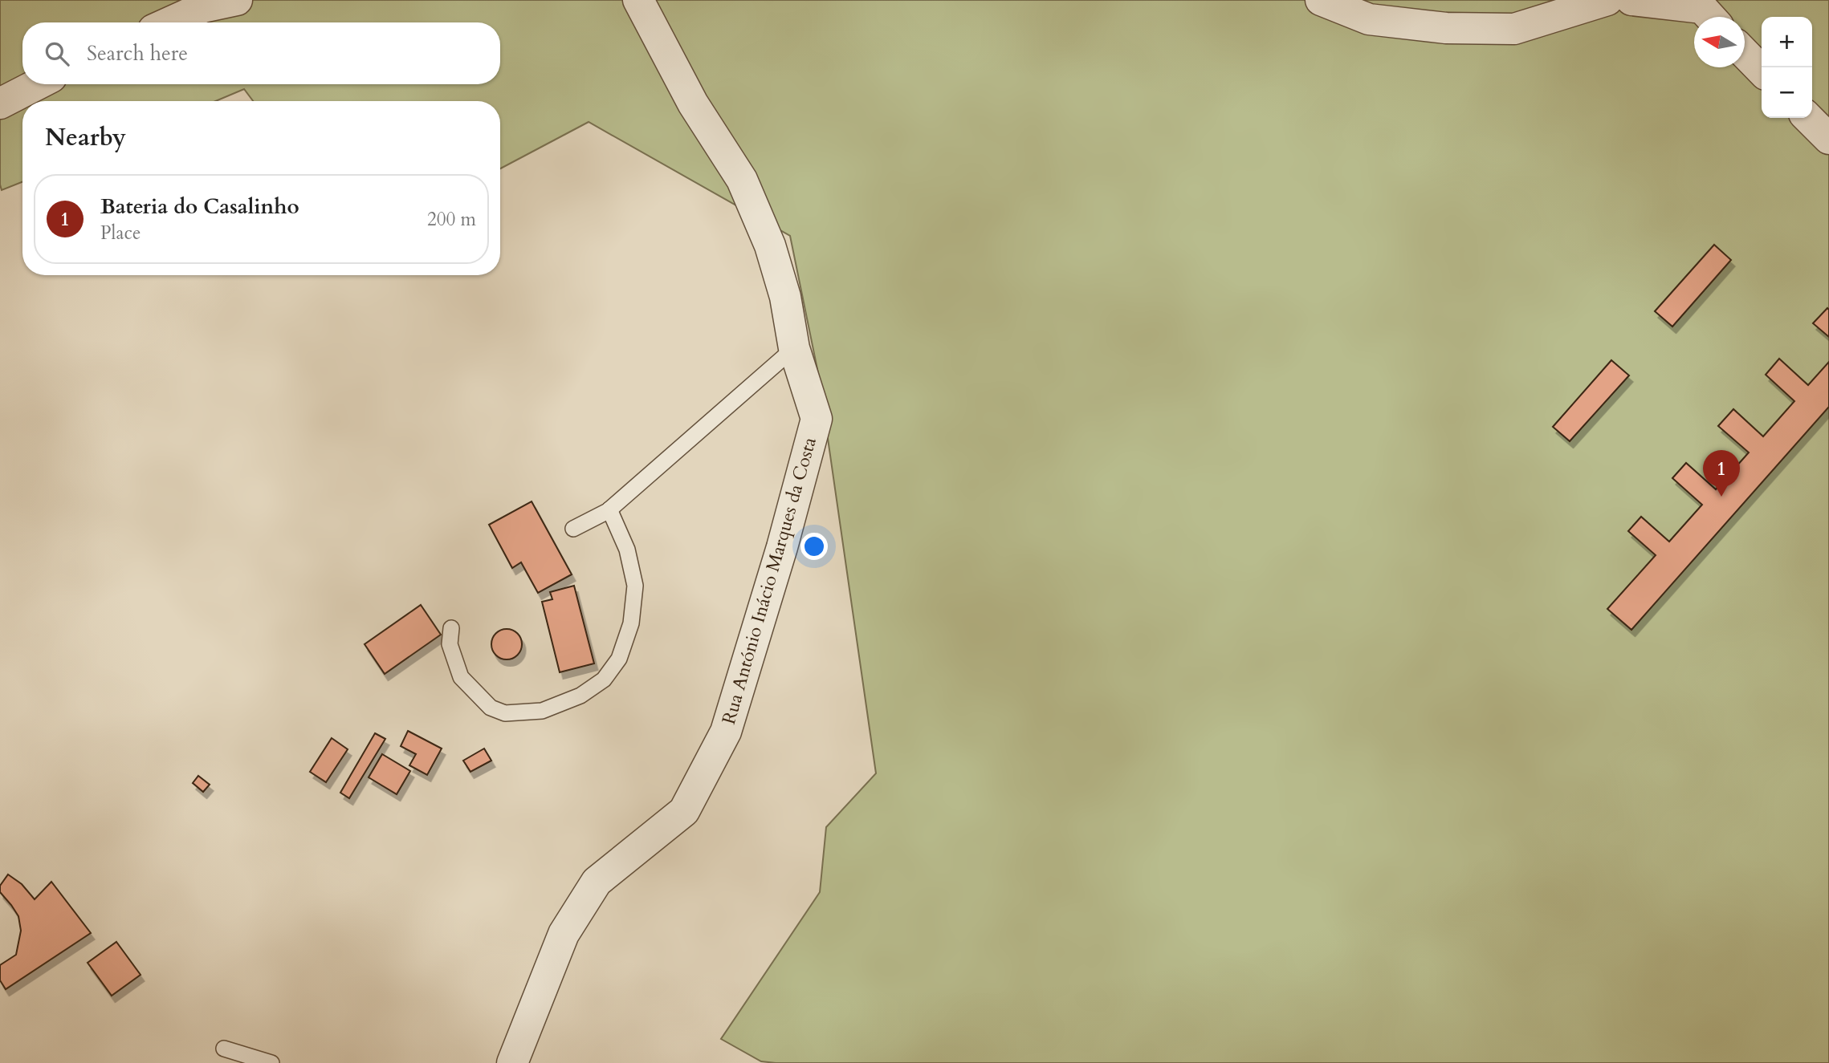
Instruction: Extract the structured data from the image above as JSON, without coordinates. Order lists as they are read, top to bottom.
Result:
{
  "streets": {
    "street": ["Rua António Inácio Marques da Costa"]
  },
  "north": "left",
  "page": {
    "map_buttons": ["+", "−"],
    "search": "Search here",
    "heading": "Nearby",
    "list": [
      {
        "mark": "1",
        "name": "Bateria do Casalinho",
        "note": "Place",
        "value": "200 m"
      }
    ],
    "pins": "1"
  }
}
